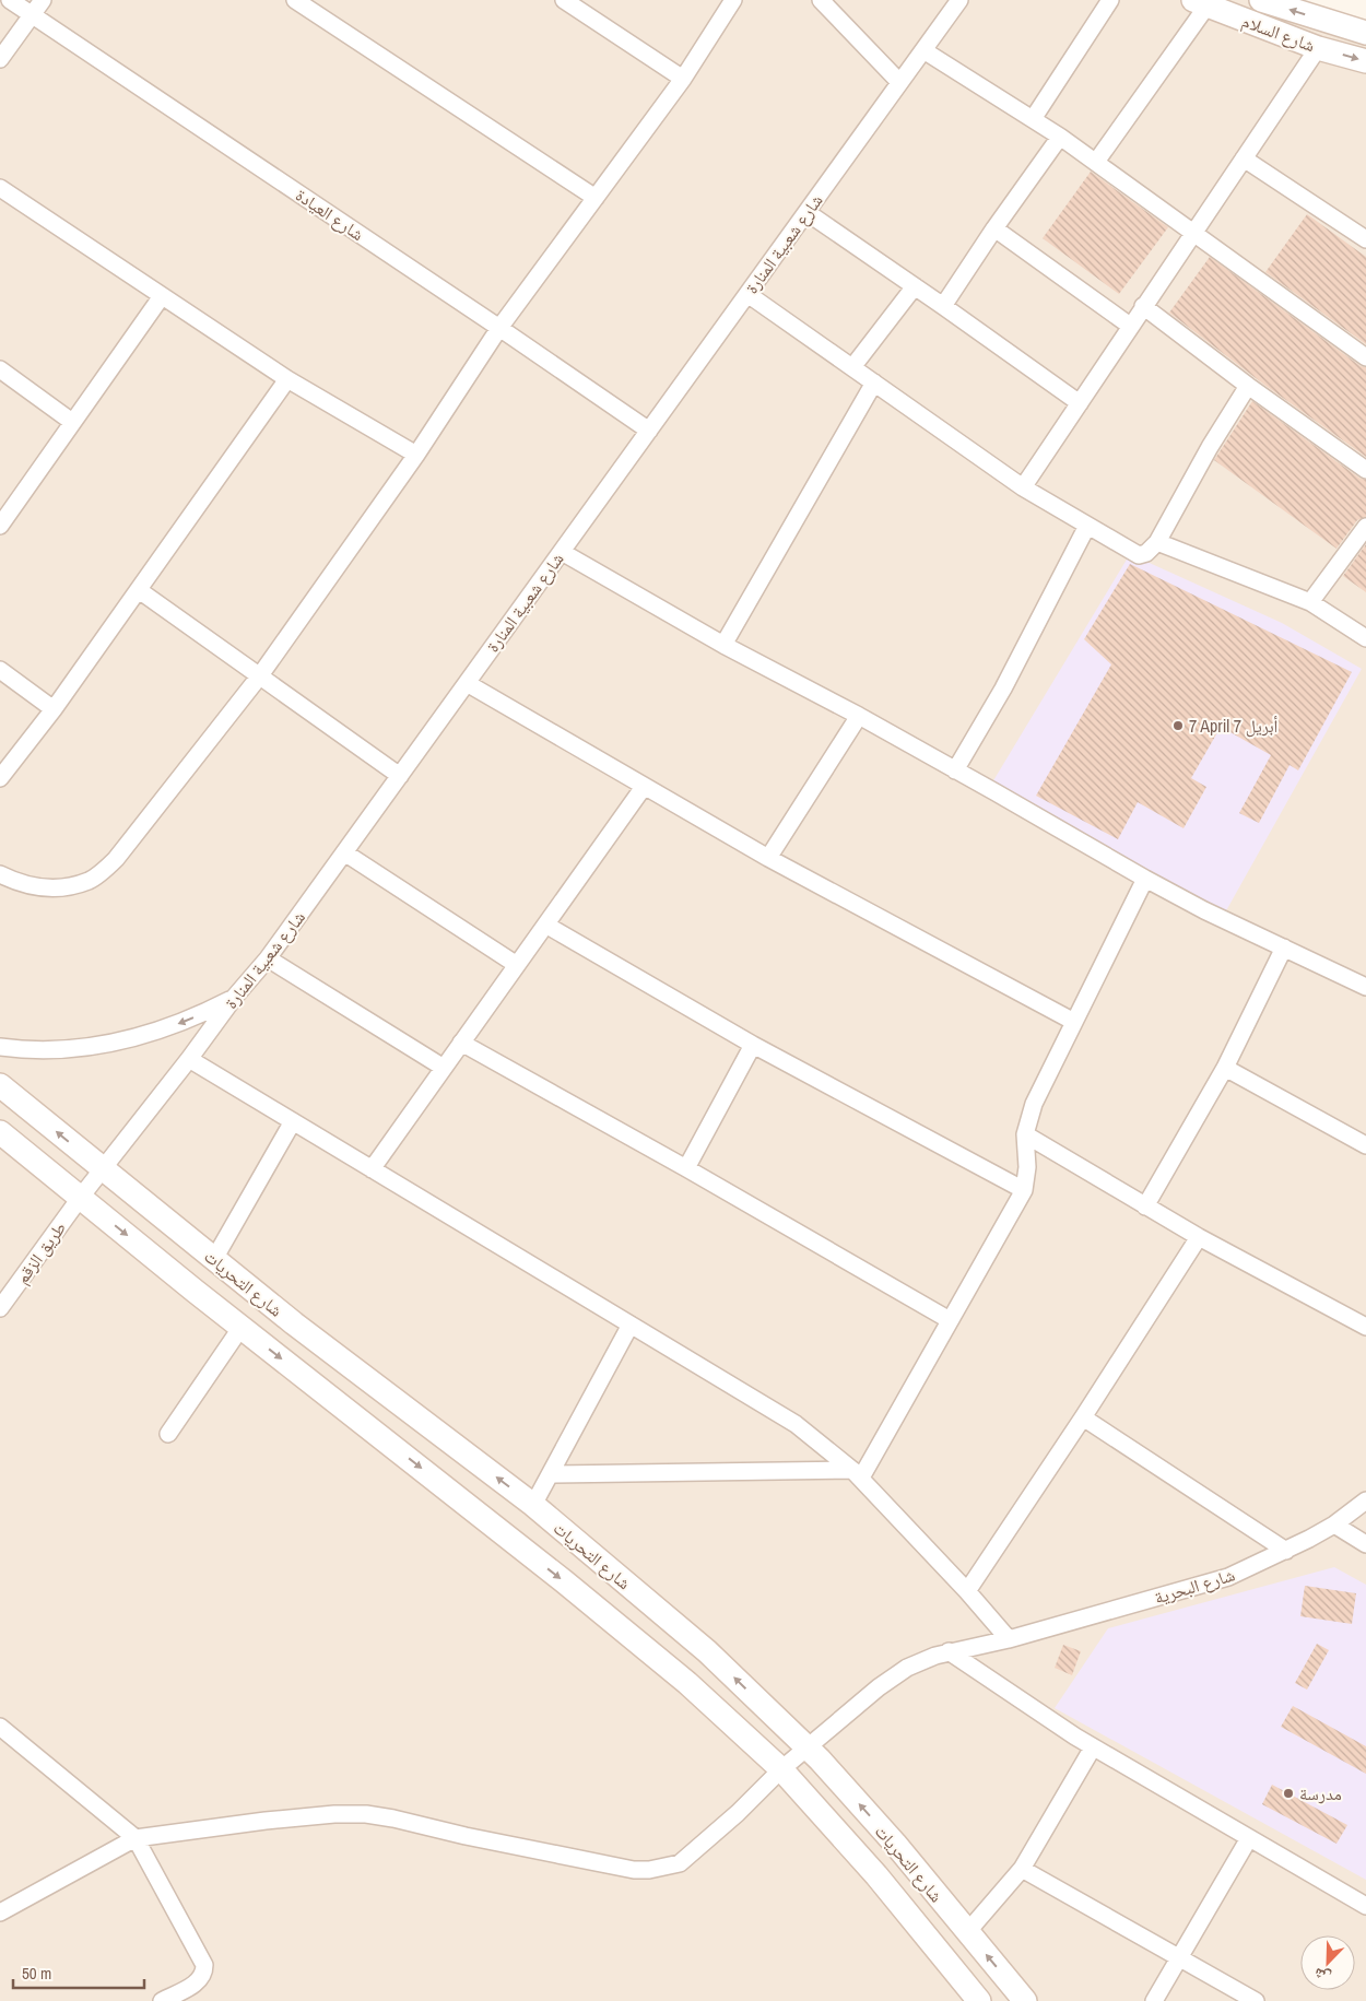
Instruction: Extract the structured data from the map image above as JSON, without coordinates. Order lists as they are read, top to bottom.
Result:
{
  "streets": {
    "main road": ["شارع السلام", "شارع التحريات"],
    "street": [
      "شارع العيادة",
      "شارع شعبية المنارة",
      "طريق الزقم",
      "شارع البحرية"
    ]
  },
  "crossings": [
    ["شارع العيادة", "شارع شعبية المنارة"],
    ["شارع شعبية المنارة", "طريق الزقم"],
    ["شارع شعبية المنارة", "شارع التحريات"],
    ["طريق الزقم", "شارع التحريات"],
    ["شارع التحريات", "شارع البحرية"]
  ],
  "places": ["7 April 7 أبريل", "مدرسة"],
  "scale_bar": "50 m",
  "north": "bottom left"
}
